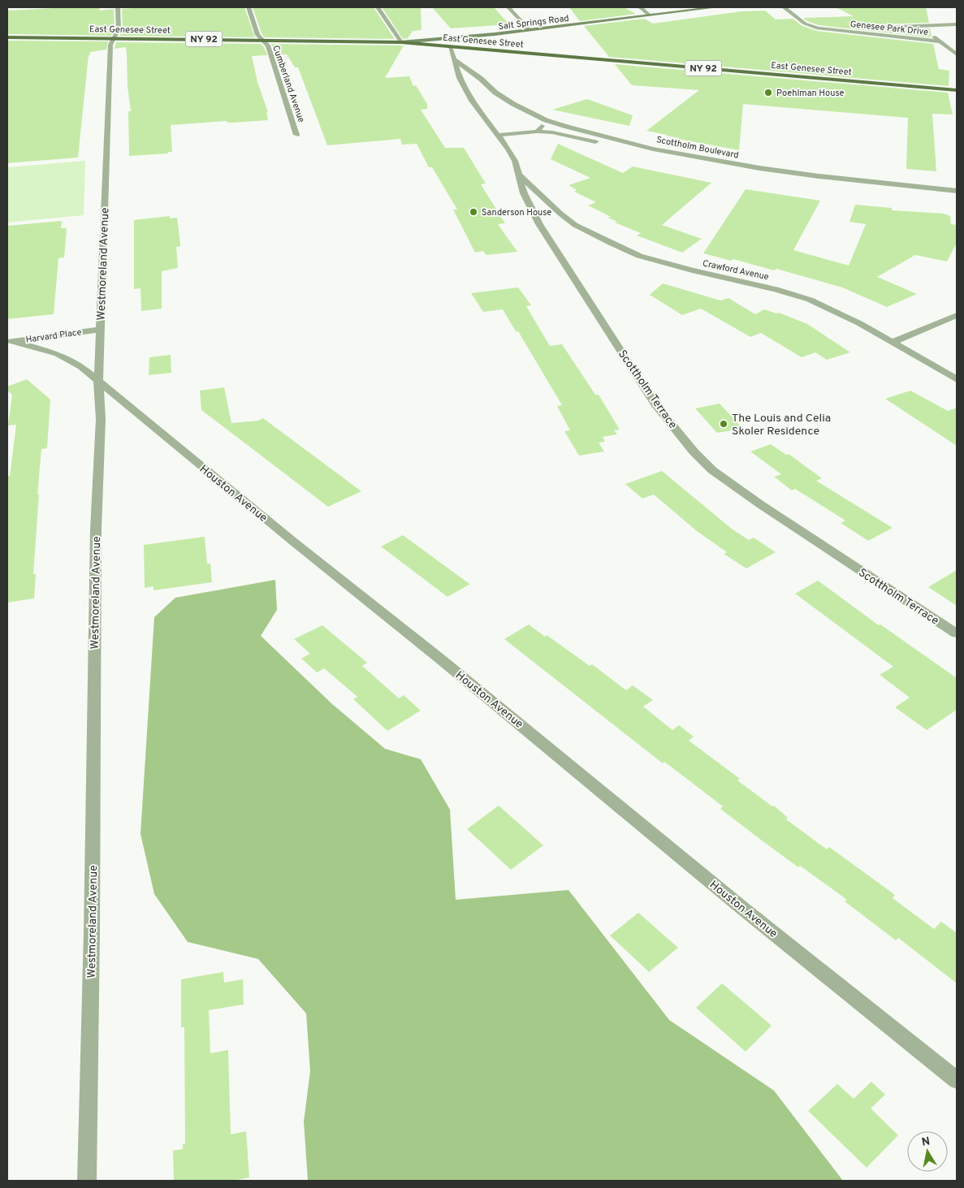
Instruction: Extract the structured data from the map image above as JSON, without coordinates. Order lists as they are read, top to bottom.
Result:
{
  "streets": {
    "main road": ["East Genesee Street", "NY 92"],
    "street": [
      "Salt Springs Road",
      "Genesee Park Drive",
      "Cumberland Avenue",
      "Scottholm Boulevard",
      "Westmoreland Avenue",
      "Crawford Avenue",
      "Harvard Place",
      "Scottholm Terrace",
      "Houston Avenue"
    ]
  },
  "crossings": [
    ["Salt Springs Road", "East Genesee Street"],
    ["East Genesee Street", "Cumberland Avenue"],
    ["East Genesee Street", "Westmoreland Avenue"],
    ["Westmoreland Avenue", "Harvard Place"],
    ["Westmoreland Avenue", "Houston Avenue"],
    ["Crawford Avenue", "Scottholm Terrace"],
    ["Harvard Place", "Houston Avenue"]
  ],
  "places": ["Poehlman House", "Sanderson House", "The Louis and Celia Skoler Residence"],
  "north": "top"
}
